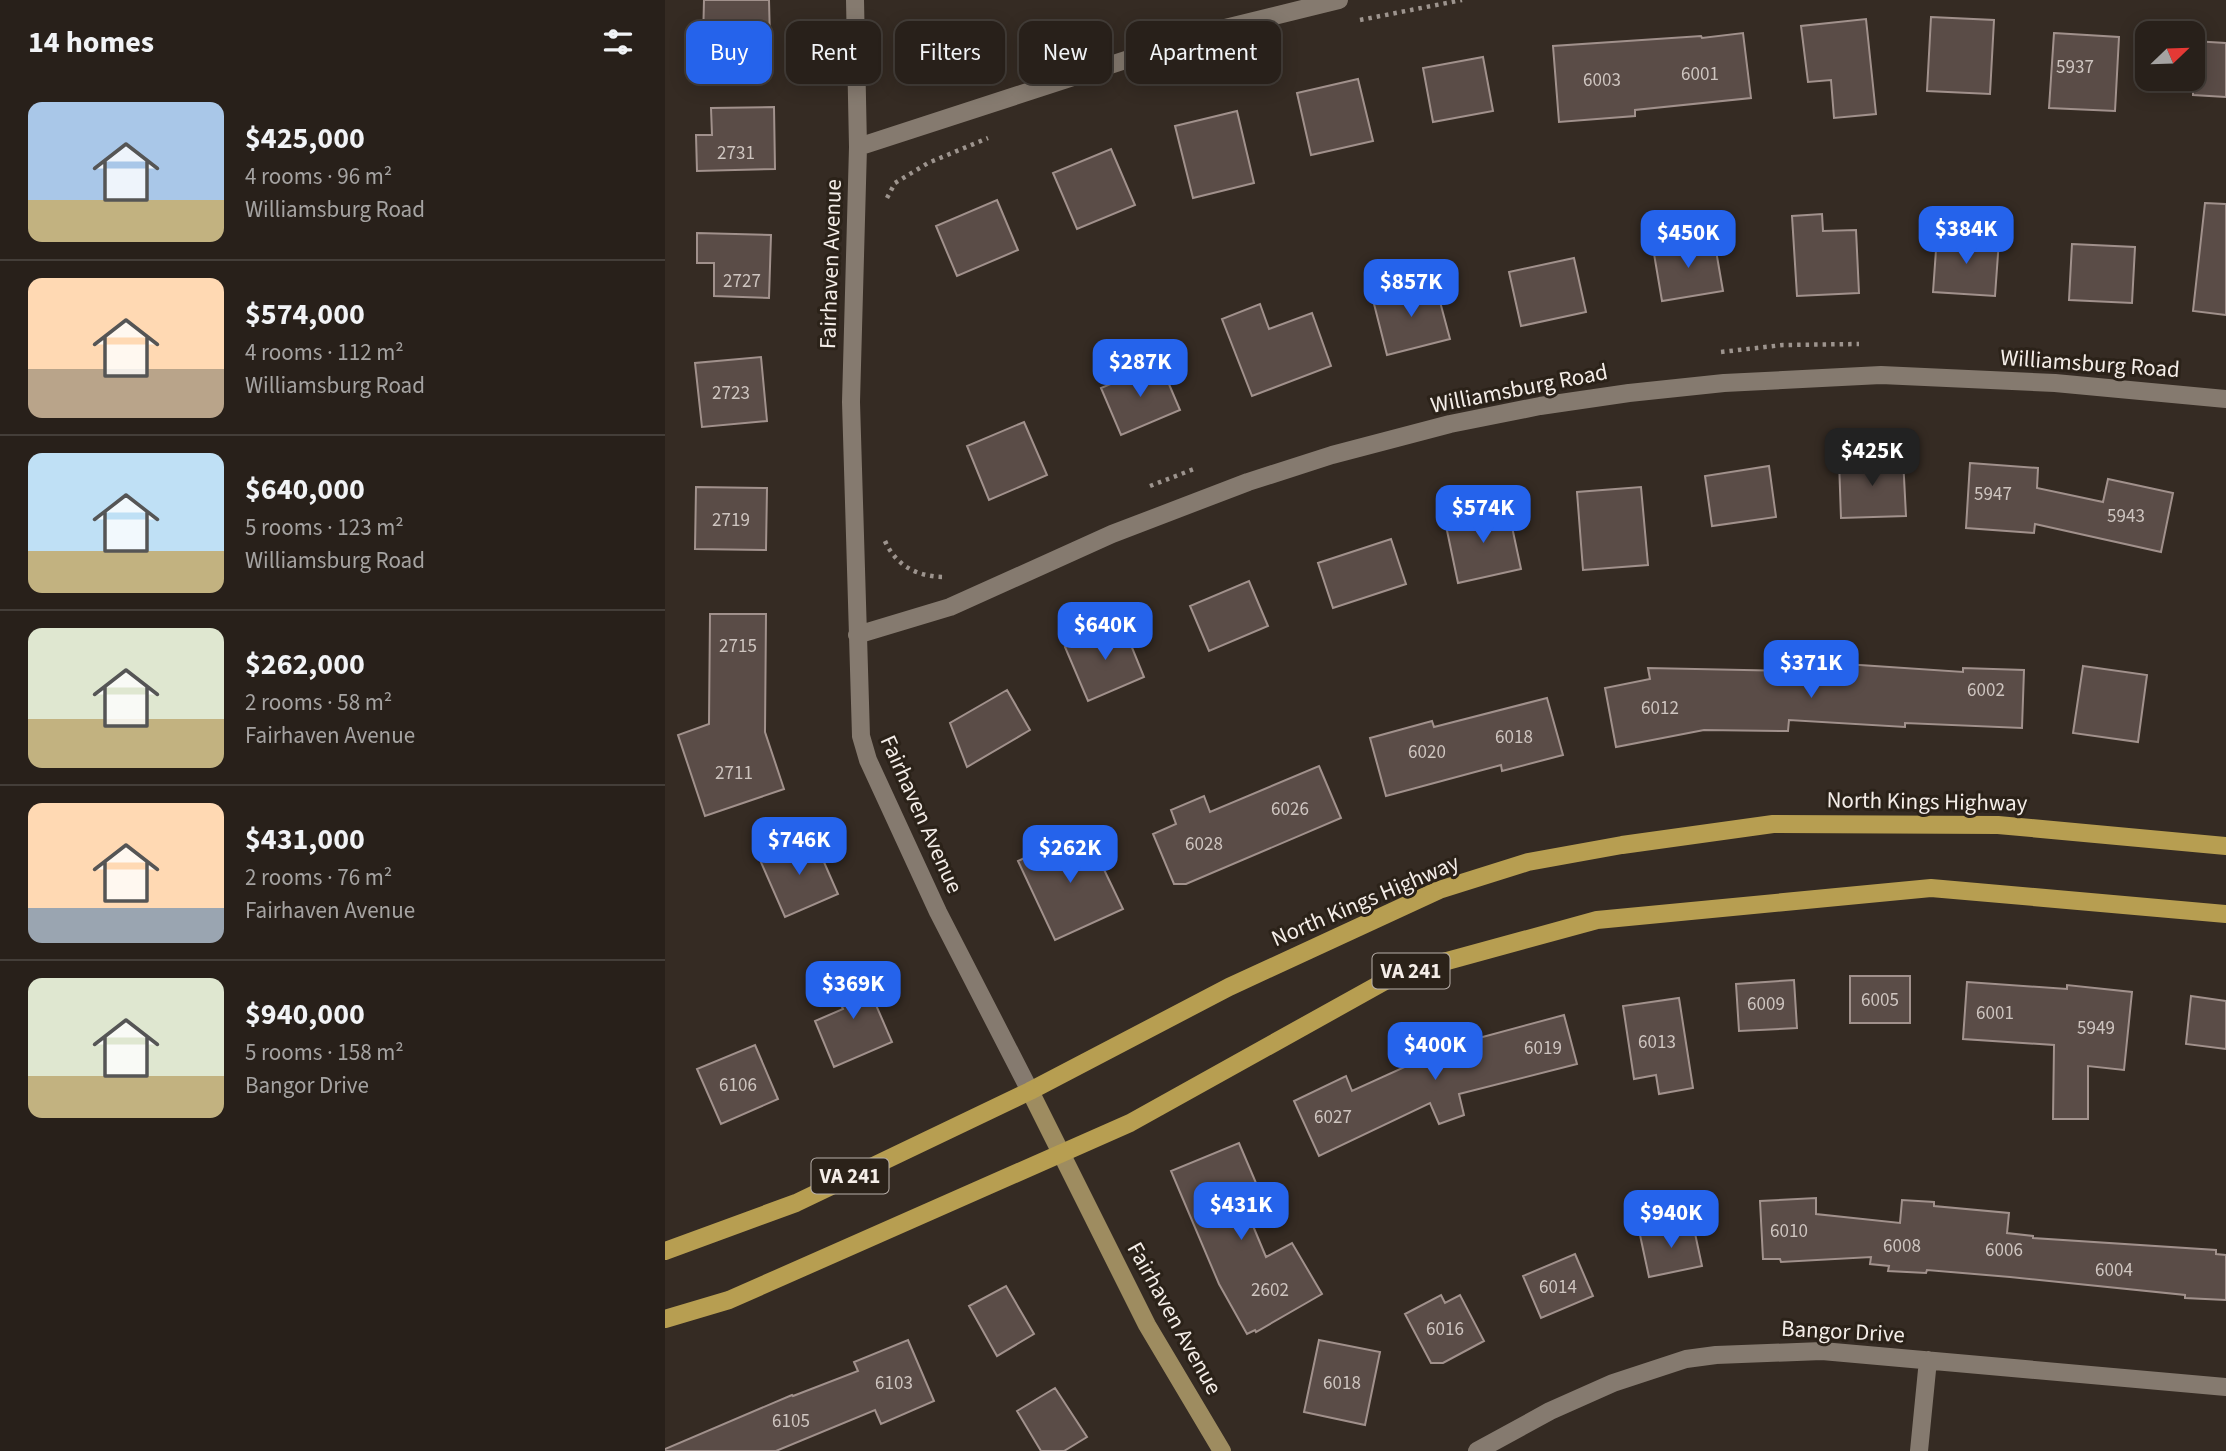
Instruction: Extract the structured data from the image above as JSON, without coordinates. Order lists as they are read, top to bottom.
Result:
{
  "streets": {
    "main road": ["North Kings Highway", "VA 241"],
    "street": ["Fairhaven Avenue", "Williamsburg Road", "Bangor Drive"]
  },
  "crossings": [
    ["Fairhaven Avenue", "Williamsburg Road"],
    ["Fairhaven Avenue", "North Kings Highway"],
    ["Fairhaven Avenue", "VA 241"]
  ],
  "house_numbers": [
    "5937",
    "6001",
    "6003",
    "2731",
    "2727",
    "2723",
    "5947",
    "5943",
    "2719",
    "2715",
    "6002",
    "6012",
    "6018",
    "6020",
    "2711",
    "6026",
    "6028",
    "6005",
    "6009",
    "6001",
    "5949",
    "6013",
    "6019",
    "6106",
    "6027",
    "6010",
    "6008",
    "6006",
    "6004",
    "6014",
    "2602",
    "6016",
    "6103",
    "6018",
    "6105"
  ],
  "north": "top right",
  "page": {
    "heading": "14 homes",
    "chip": [
      "Buy",
      "Rent",
      "Filters",
      "New",
      "Apartment"
    ],
    "list": [
      {
        "name": "$425,000",
        "note": "4 rooms · 96 m² · Williamsburg Road"
      },
      {
        "name": "$574,000",
        "note": "4 rooms · 112 m² · Williamsburg Road"
      },
      {
        "name": "$640,000",
        "note": "5 rooms · 123 m² · Williamsburg Road"
      },
      {
        "name": "$262,000",
        "note": "2 rooms · 58 m² · Fairhaven Avenue"
      },
      {
        "name": "$431,000",
        "note": "2 rooms · 76 m² · Fairhaven Avenue"
      },
      {
        "name": "$940,000",
        "note": "5 rooms · 158 m² · Bangor Drive"
      }
    ],
    "price": [
      "$384K",
      "$450K",
      "$857K",
      "$287K",
      "$425K",
      "$574K",
      "$640K",
      "$371K",
      "$746K",
      "$262K",
      "$369K",
      "$400K",
      "$431K",
      "$940K"
    ]
  }
}
